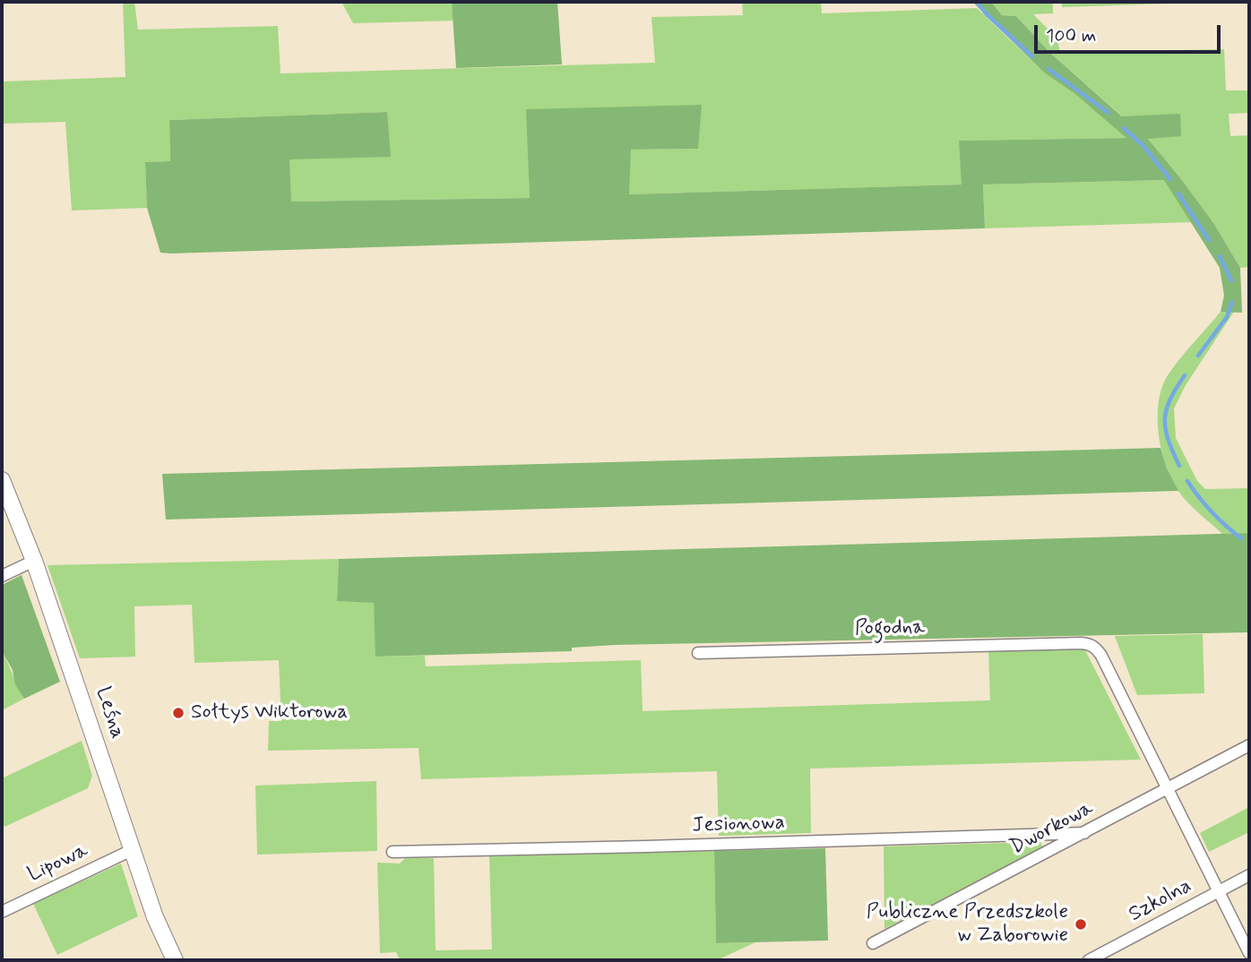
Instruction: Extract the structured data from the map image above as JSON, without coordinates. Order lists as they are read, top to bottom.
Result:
{
  "streets": {
    "street": [
      "Pogodna",
      "Leśna",
      "Jesionowa",
      "Dworkowa",
      "Lipowa",
      "Szkolna"
    ]
  },
  "crossings": [
    ["Pogodna", "Dworkowa"],
    ["Leśna", "Lipowa"],
    ["Jesionowa", "Dworkowa"]
  ],
  "places": ["Sołtys Wiktorowa", "Publiczne Przedszkole w Zaborowie"],
  "scale_bar": "100 m"
}
